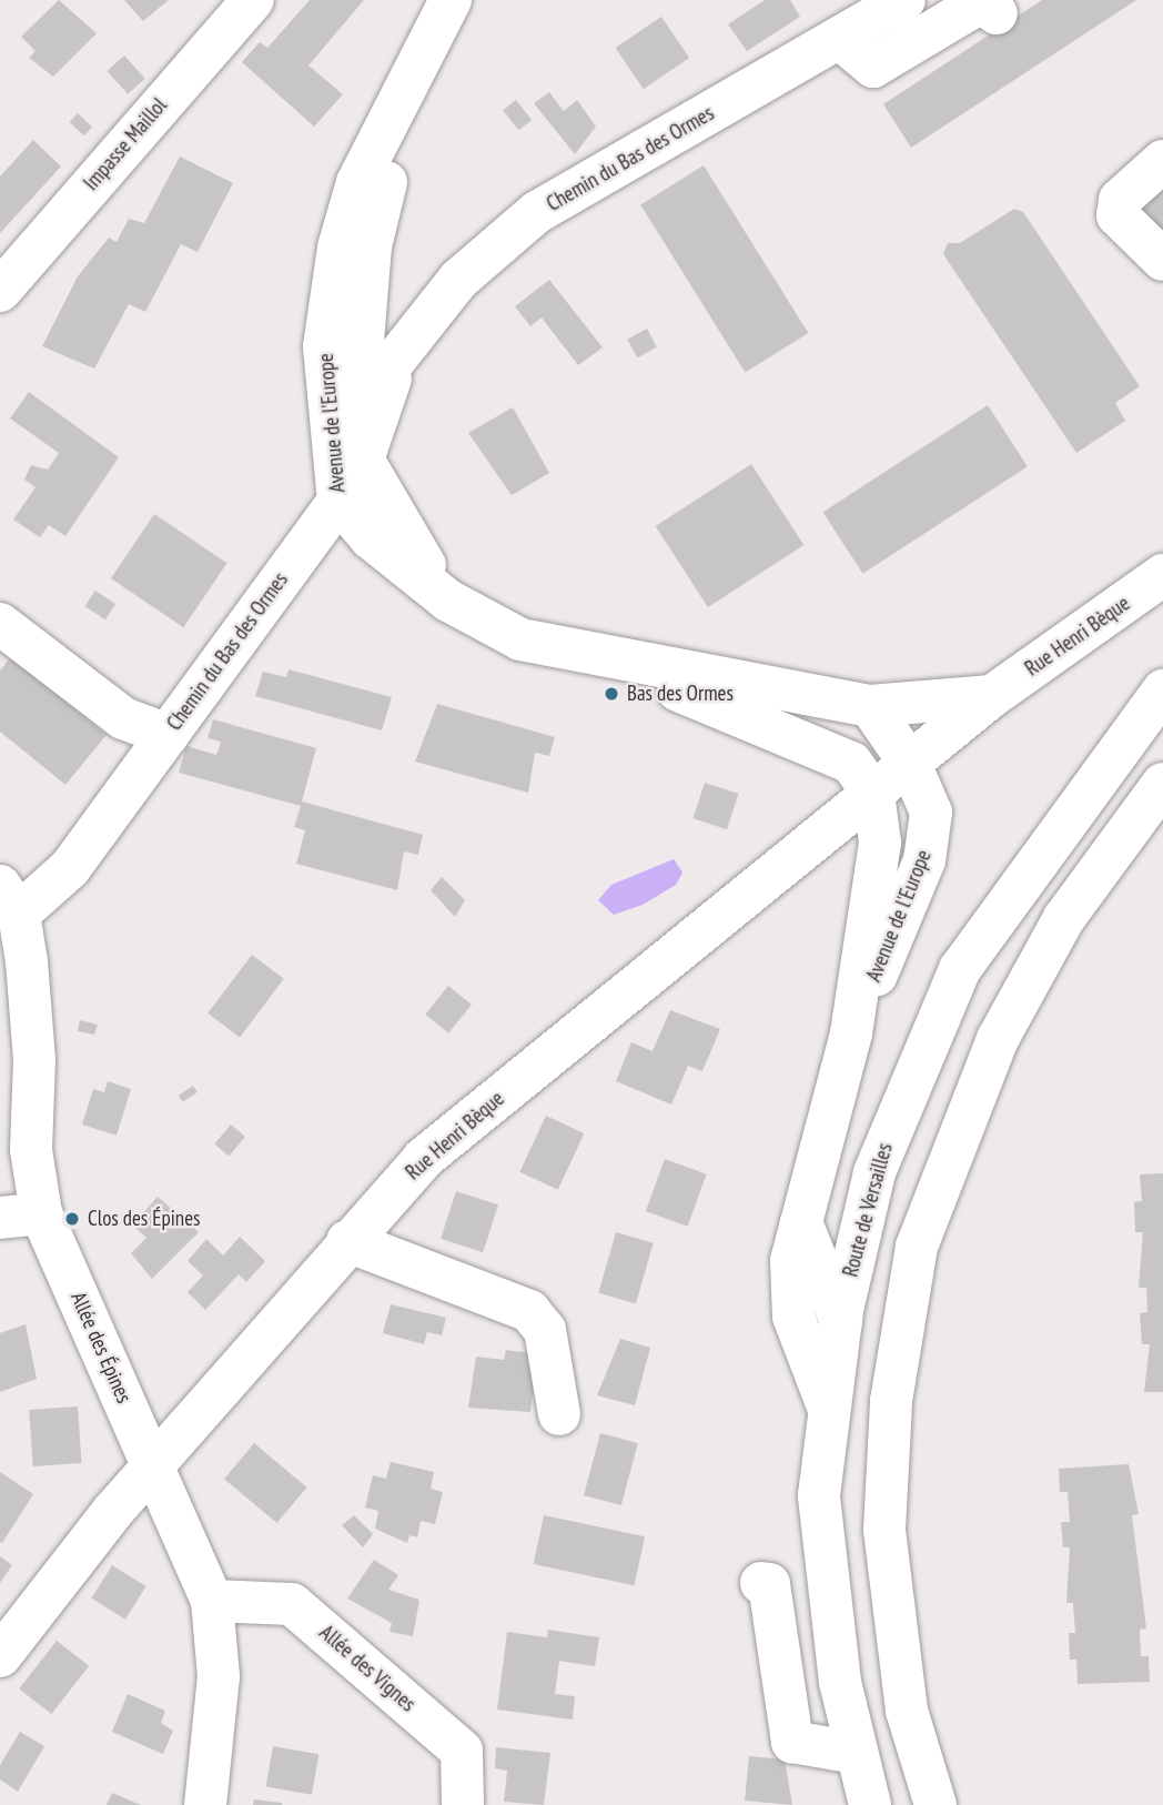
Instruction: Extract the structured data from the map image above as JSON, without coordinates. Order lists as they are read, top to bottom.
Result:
{
  "streets": {
    "street": [
      "Impasse Maillol",
      "Chemin du Bas des Ormes",
      "Avenue de l'Europe",
      "Rue Henri Bèque",
      "Route de Versailles",
      "Allée des Épines",
      "Allée des Vignes"
    ]
  },
  "crossings": [
    ["Chemin du Bas des Ormes", "Avenue de l'Europe"],
    ["Chemin du Bas des Ormes", "Allée des Épines"],
    ["Avenue de l'Europe", "Rue Henri Bèque"],
    ["Avenue de l'Europe", "Route de Versailles"],
    ["Rue Henri Bèque", "Allée des Épines"],
    ["Allée des Épines", "Allée des Vignes"]
  ],
  "places": ["Bas des Ormes", "Clos des Épines"]
}
